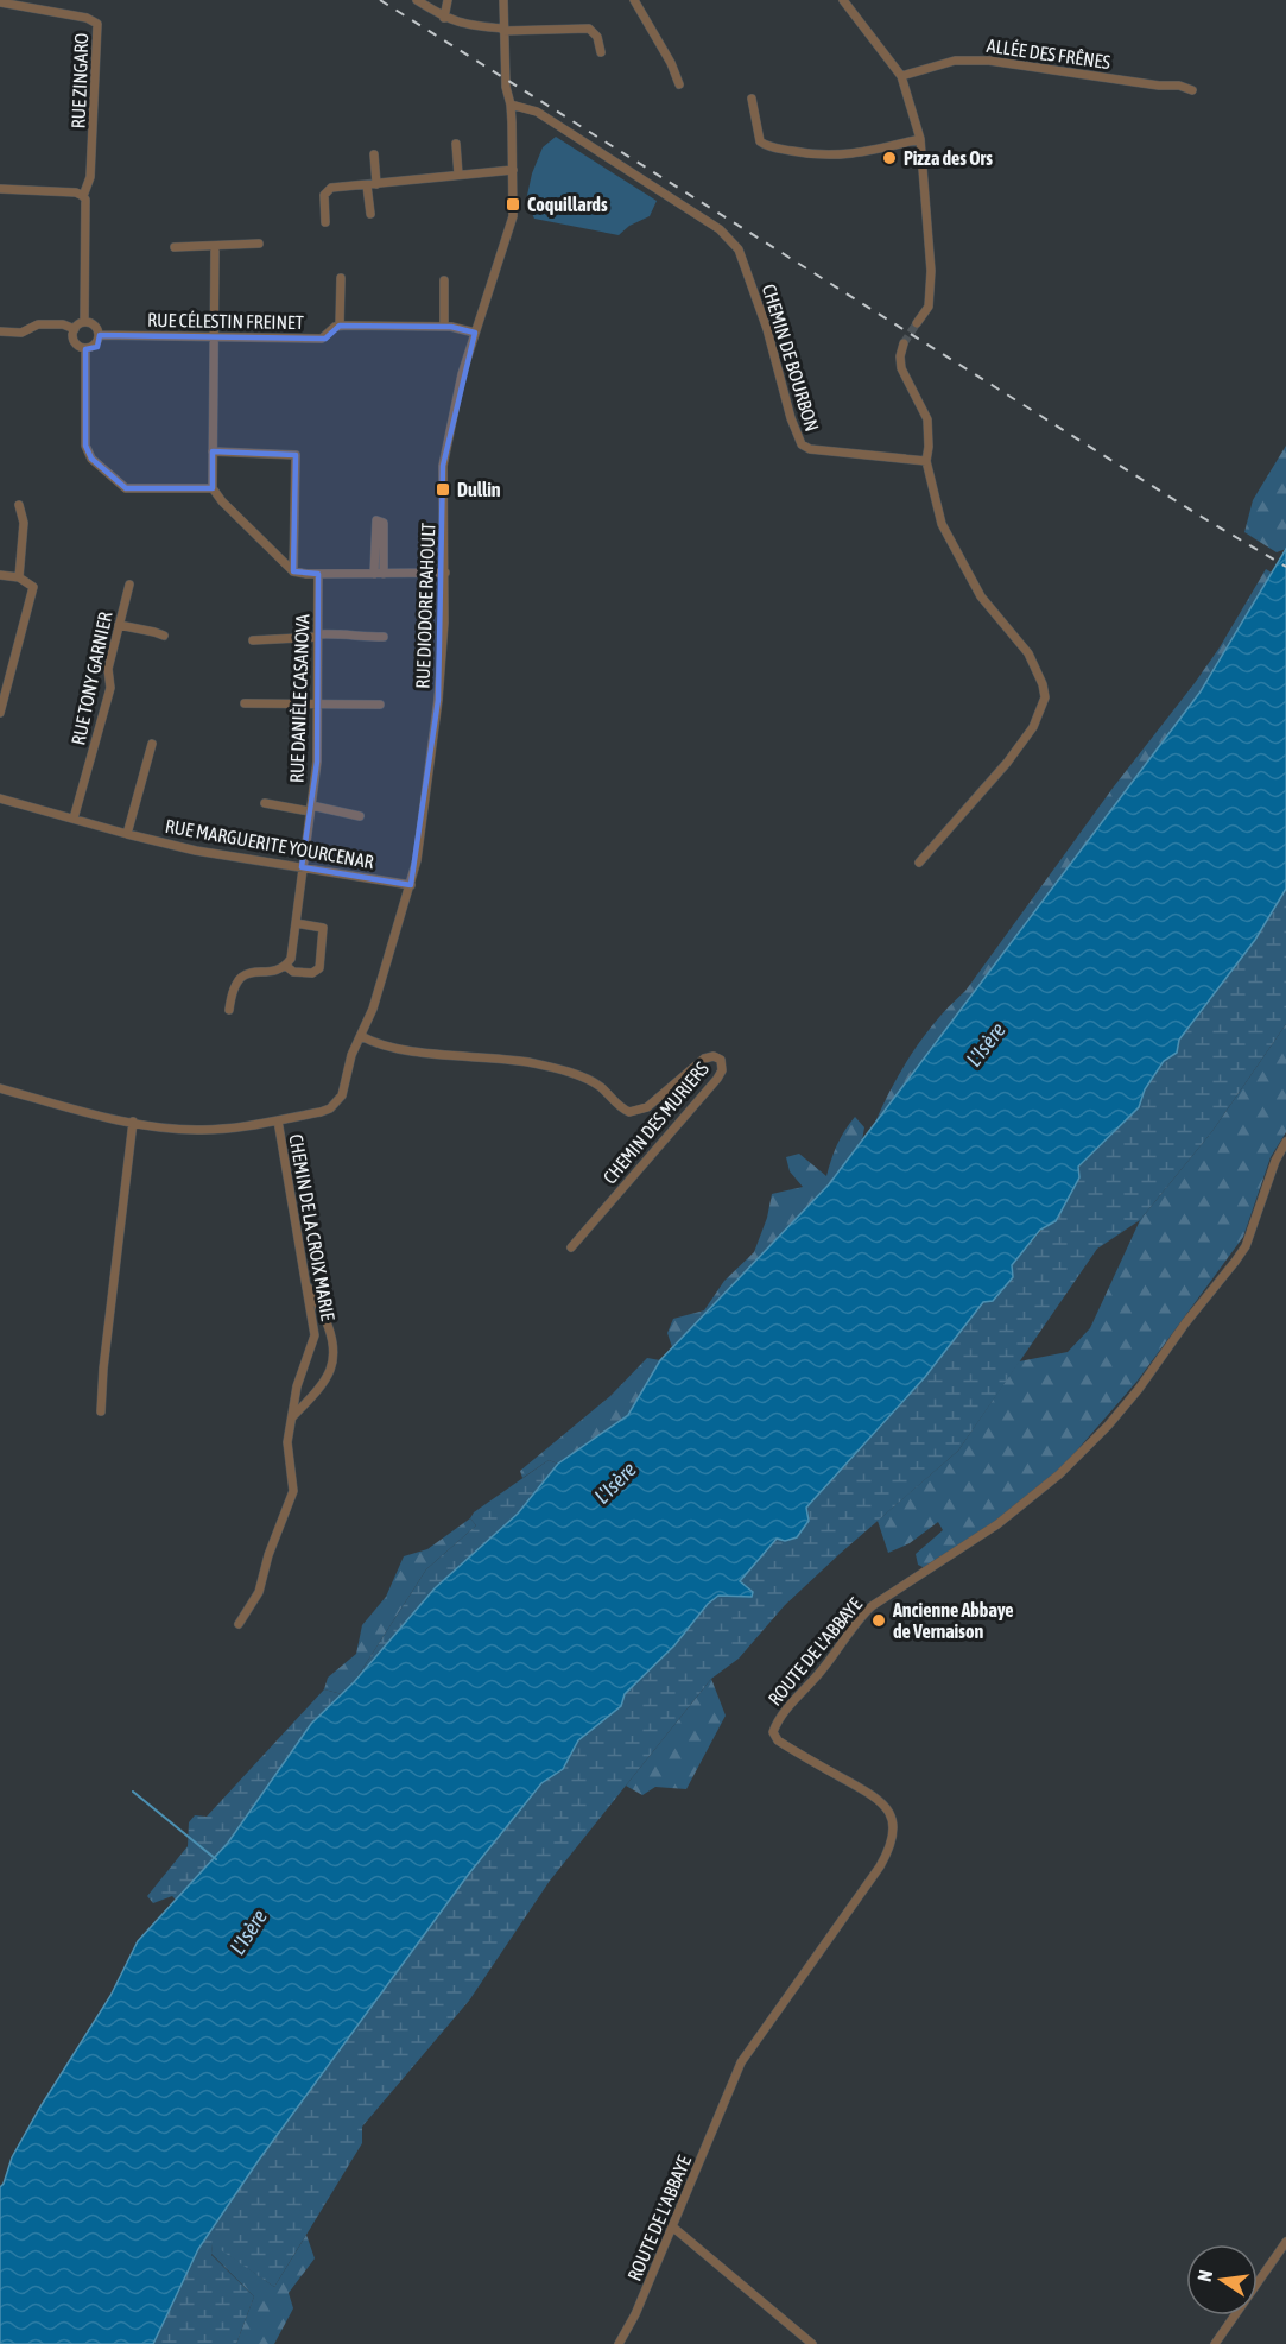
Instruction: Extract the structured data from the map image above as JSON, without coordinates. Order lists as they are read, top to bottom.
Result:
{
  "streets": {
    "street": [
      "ALLÉE DES FRÊNES",
      "RUE ZINGARO",
      "RUE CÉLESTIN FREINET",
      "CHEMIN DE BOURBON",
      "RUE DIODORE RAHOULT",
      "RUE TONY GARNIER",
      "RUE DANIÈLE CASANOVA",
      "RUE MARGUERITE YOURCENAR",
      "CHEMIN DES MURIERS",
      "CHEMIN DE LA CROIX MARIE",
      "ROUTE DE L'ABBAYE"
    ]
  },
  "crossings": [
    ["RUE CÉLESTIN FREINET", "RUE DIODORE RAHOULT"],
    ["CHEMIN DE BOURBON", "RUE DIODORE RAHOULT"],
    ["RUE DIODORE RAHOULT", "RUE MARGUERITE YOURCENAR"],
    ["RUE DIODORE RAHOULT", "CHEMIN DES MURIERS"],
    ["RUE DIODORE RAHOULT", "CHEMIN DE LA CROIX MARIE"],
    ["RUE TONY GARNIER", "RUE MARGUERITE YOURCENAR"],
    ["RUE DANIÈLE CASANOVA", "RUE MARGUERITE YOURCENAR"]
  ],
  "water": ["L'Isère"],
  "places": {
    "other": ["Pizza des Ors", "Ancienne Abbaye de Vernaison"],
    "transit": ["Coquillards", "Dullin"]
  },
  "north": "left"
}
